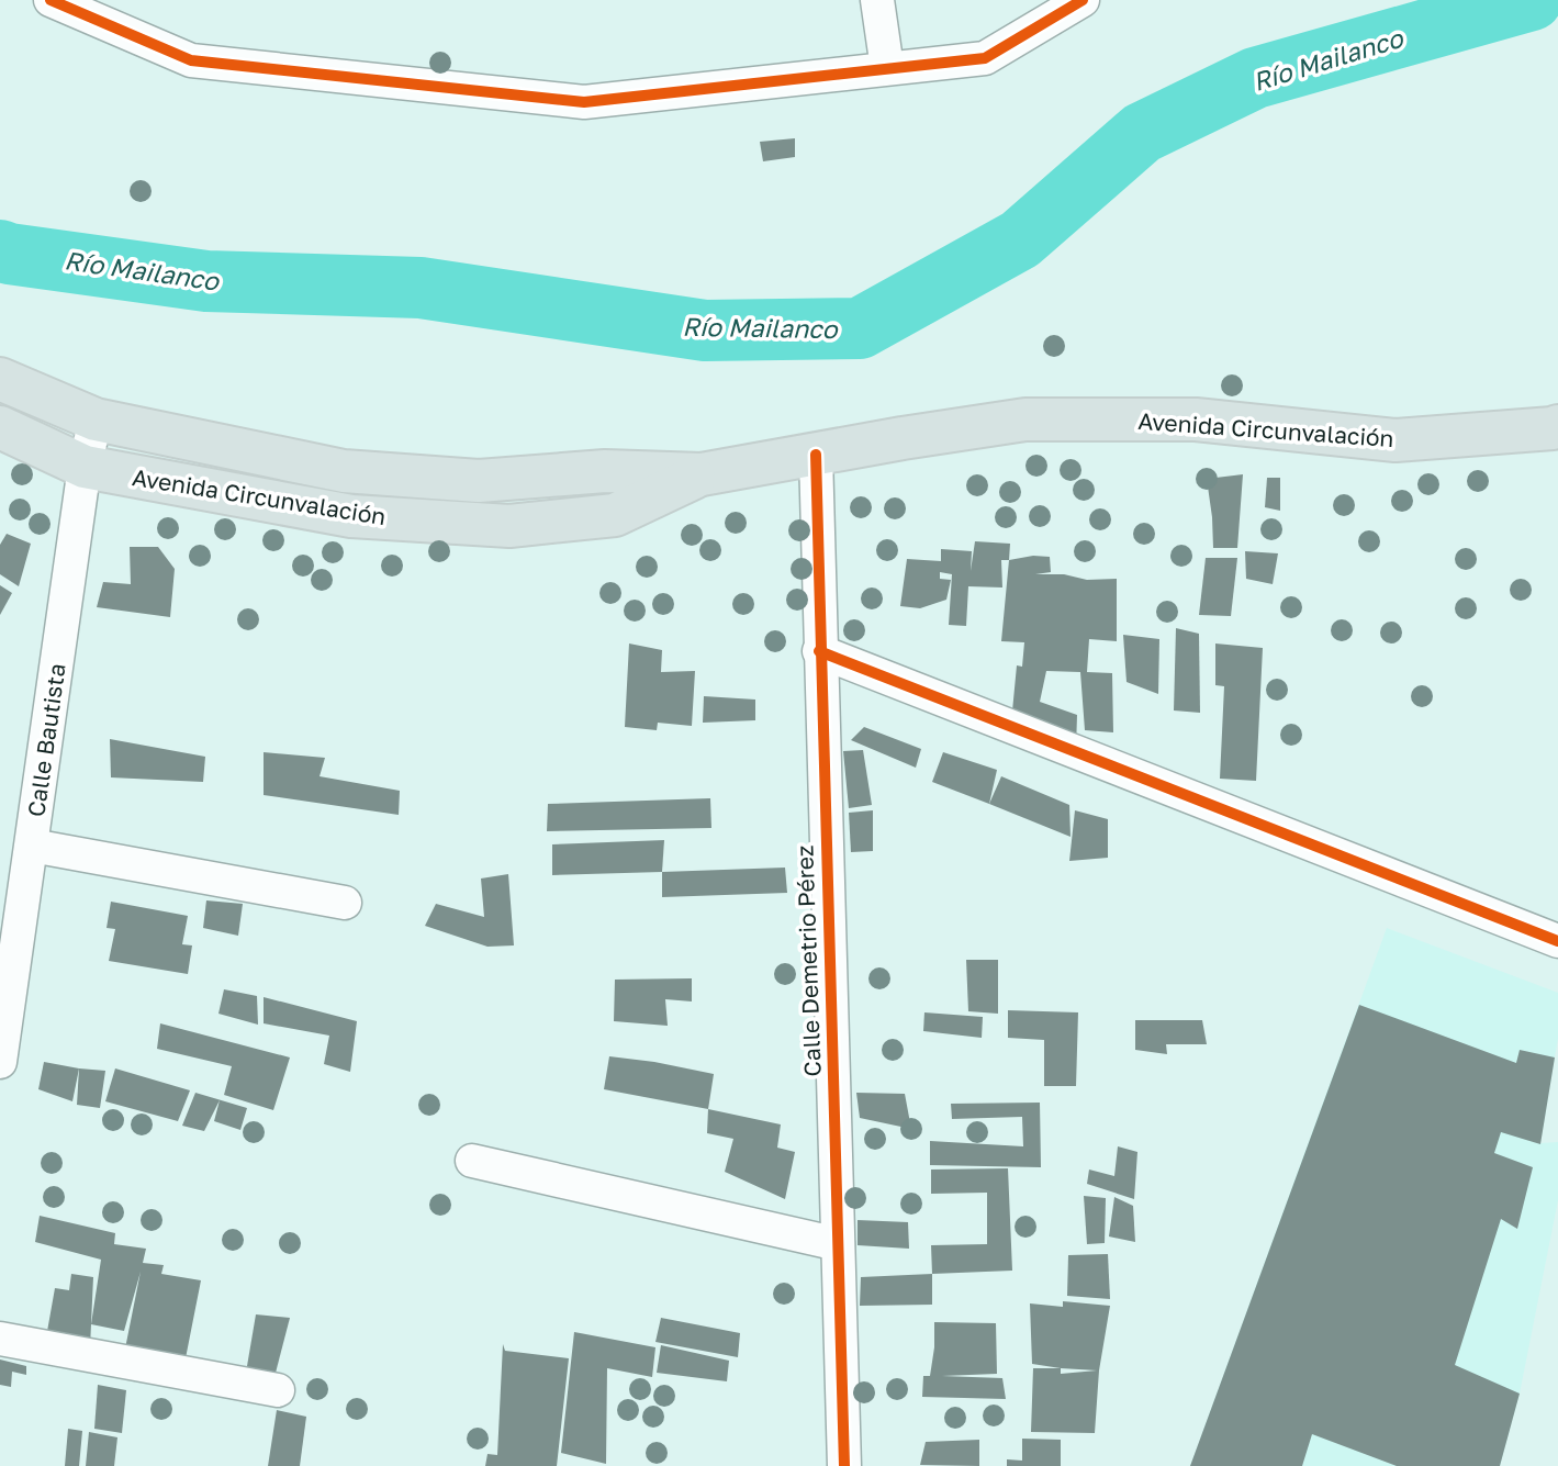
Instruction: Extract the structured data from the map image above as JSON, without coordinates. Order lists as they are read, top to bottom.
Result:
{
  "streets": {
    "main road": ["Avenida Circunvalación"],
    "street": ["Calle Bautista", "Calle Demetrio Pérez"]
  },
  "crossings": [
    ["Avenida Circunvalación", "Calle Bautista"],
    ["Avenida Circunvalación", "Calle Demetrio Pérez"]
  ],
  "water": ["Río Mailanco"]
}
